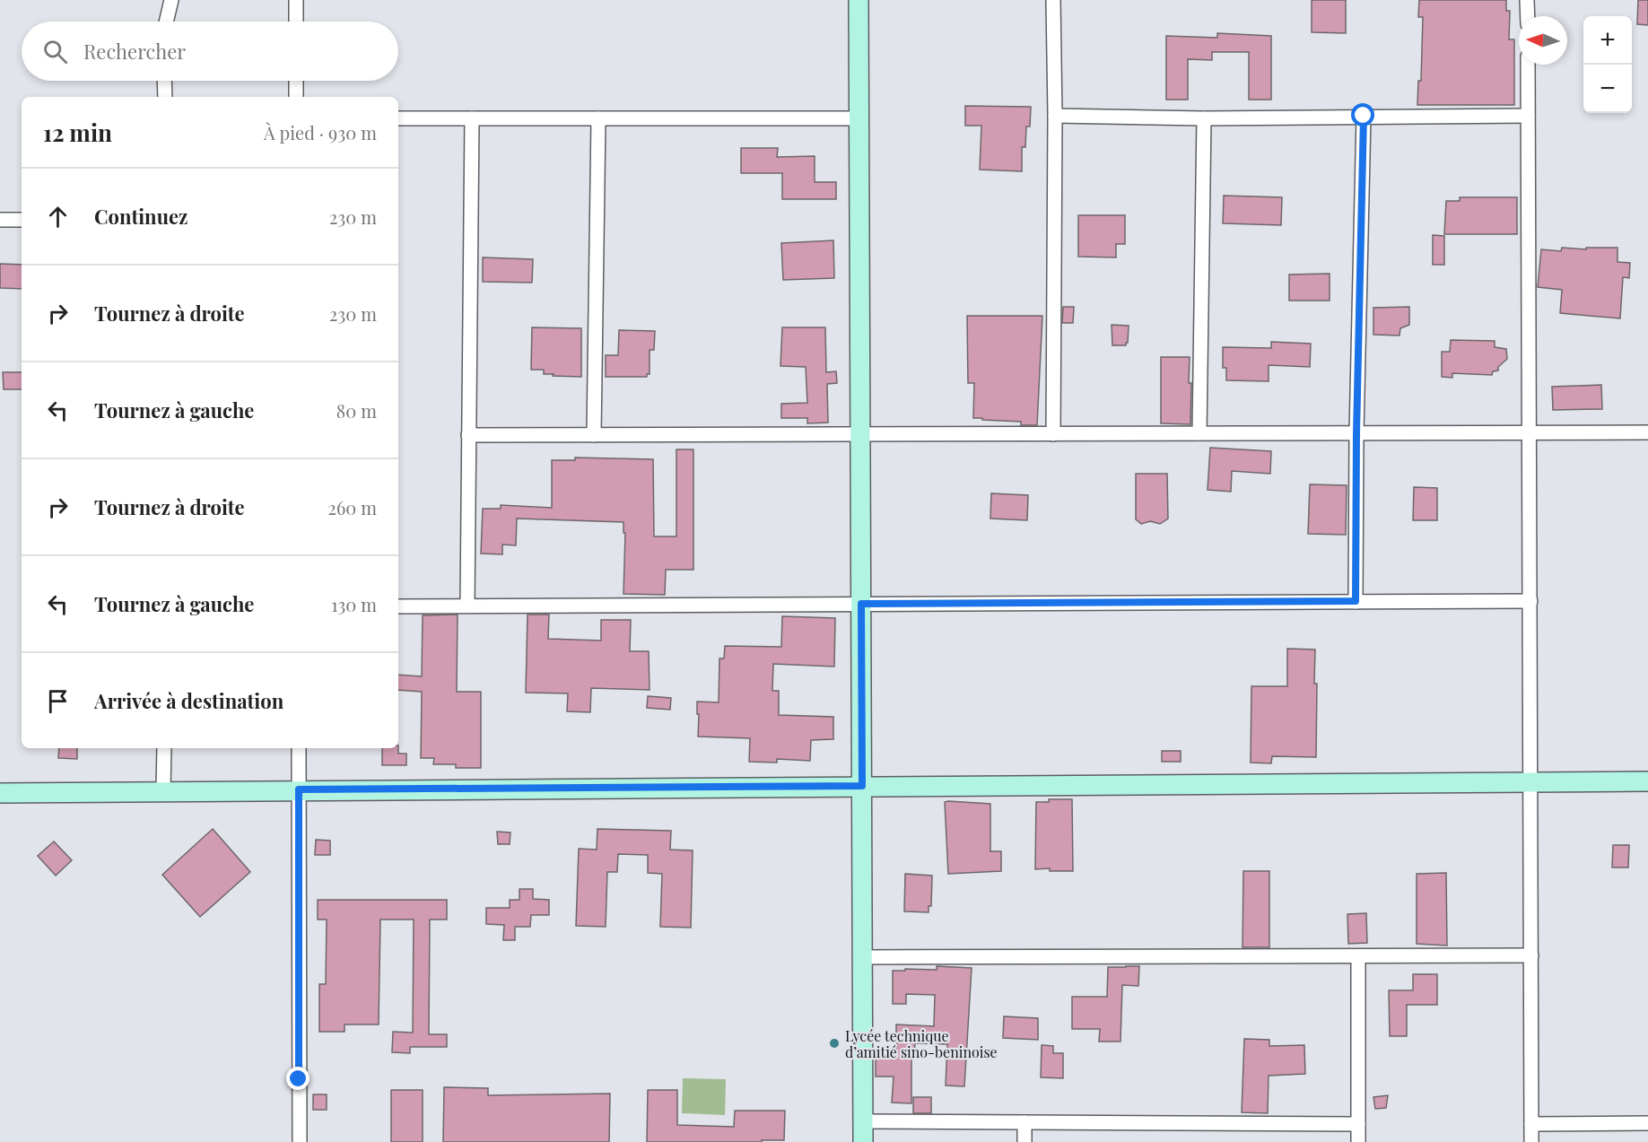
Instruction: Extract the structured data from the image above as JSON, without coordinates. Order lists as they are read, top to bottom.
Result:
{
  "places": ["Lycée technique d’amitié sino-beninoise"],
  "north": "left",
  "page": {
    "map_buttons": ["+", "−"],
    "search": "Rechercher",
    "heading": ["12 min", "À pied · 930 m"],
    "list": [
      ["Continuez", "230 m"],
      ["Tournez à droite", "230 m"],
      ["Tournez à gauche", "80 m"],
      ["Tournez à droite", "260 m"],
      ["Tournez à gauche", "130 m"],
      "Arrivée à destination"
    ]
  }
}
